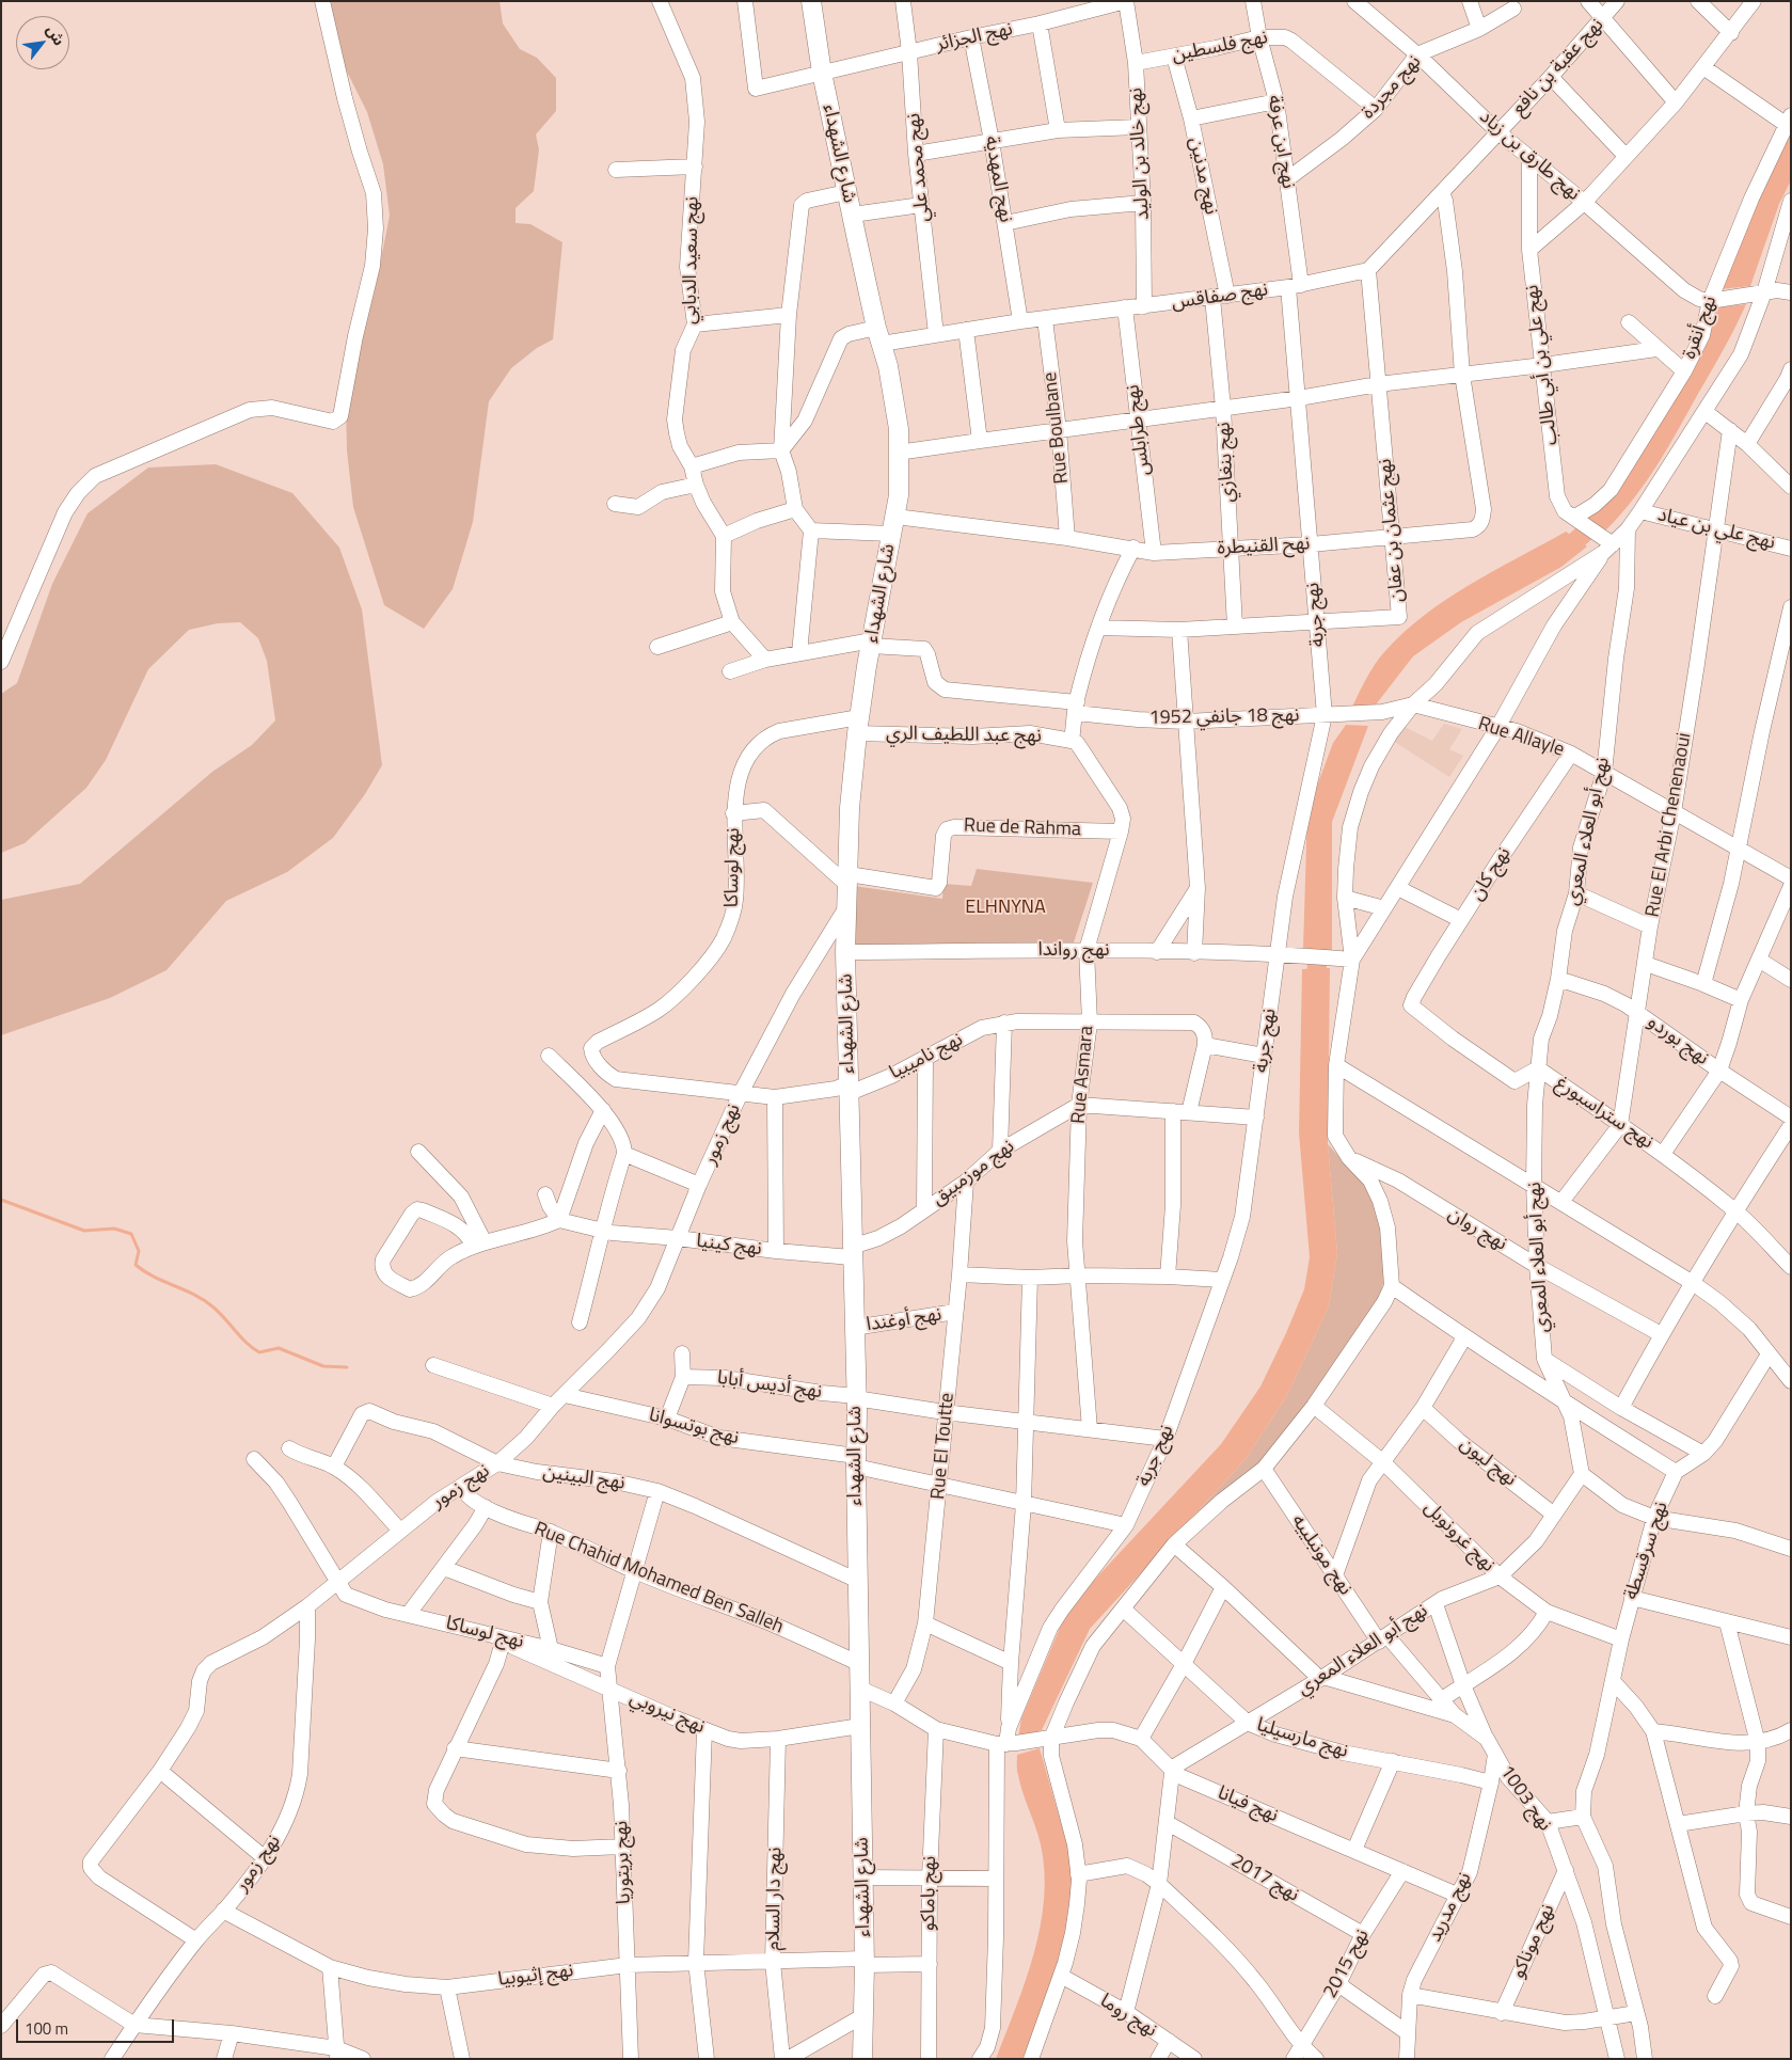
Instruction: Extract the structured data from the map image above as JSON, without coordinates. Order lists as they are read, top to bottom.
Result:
{
  "streets": {
    "main road": ["شارع الشهداء"],
    "street": [
      "نهج الجزائر",
      "نهج فلسطين",
      "نهج عقبة بن نافع",
      "نهج مجردة",
      "نهج ابن عرفة",
      "نهج خالد بن الوليد",
      "نهج طارق بن زياد",
      "نهج محمد علي",
      "نهج مدنين",
      "نهج المهدية",
      "نهج سعيد الدبابي",
      "نهج صفاقس",
      "نهج أنقرة",
      "نهج علي بن أبي طالب",
      "Rue Boulbane",
      "نهج طرابلس",
      "نهج بنغازي",
      "نهج علي بن عياد",
      "نهج عثمان بن عفان",
      "نهح القنيطرة",
      "نهج جربة",
      "نهج 18 جانفي 1952",
      "نهج عبد اللطيف الري",
      "Rue Allayle",
      "Rue El Arbi Chenenaoui",
      "Rue de Rahma",
      "نهج أبو العلاء المعري",
      "نهج لوساكا",
      "نهج كان",
      "نهج رواندا",
      "نهج بوردو",
      "نهج ناميبيا",
      "Rue Asmara",
      "نهج ستراسبورغ",
      "نهج زمور",
      "نهج موزمبيق",
      "نهج روان",
      "نهج كينيا",
      "نهج أوغندا",
      "نهج أديس أبابا",
      "نهج بوتسوانا",
      "Rue El Toutte",
      "نهج ليون",
      "نهج البينين",
      "نهج غرونوبل",
      "نهج سرقسطة",
      "نهج مونبلييه",
      "Rue Chahid Mohamed Ben Salleh",
      "نهج نيروبي",
      "نهج مارسيليا",
      "نهج 1003",
      "نهج فيانا",
      "نهج بريتوريا",
      "نهج 2017",
      "نهج باماكو",
      "نهج دار السلام",
      "نهج مدريد",
      "نهج موناكو",
      "نهج 2015",
      "نهج إثيوبيا",
      "نهج روما"
    ]
  },
  "crossings": [
    ["نهج الجزائر", "شارع الشهداء"],
    ["نهج الجزائر", "نهج خالد بن الوليد"],
    ["نهج الجزائر", "نهج محمد علي"],
    ["نهج الجزائر", "نهج المهدية"],
    ["نهج فلسطين", "نهج مجردة"],
    ["نهج فلسطين", "نهج ابن عرفة"],
    ["نهج فلسطين", "نهج خالد بن الوليد"],
    ["نهج فلسطين", "نهج مدنين"],
    ["نهج عقبة بن نافع", "نهج طارق بن زياد"],
    ["نهج مجردة", "نهج ابن عرفة"],
    ["نهج مجردة", "نهج طارق بن زياد"],
    ["نهج ابن عرفة", "نهج صفاقس"],
    ["نهج ابن عرفة", "نهج جربة"],
    ["شارع الشهداء", "نهج صفاقس"],
    ["شارع الشهداء", "نهح القنيطرة"],
    ["شارع الشهداء", "نهج 18 جانفي 1952"],
    ["شارع الشهداء", "نهج عبد اللطيف الري"],
    ["شارع الشهداء", "Rue de Rahma"],
    ["شارع الشهداء", "نهج لوساكا"],
    ["شارع الشهداء", "نهج رواندا"],
    ["شارع الشهداء", "نهج ناميبيا"],
    ["شارع الشهداء", "نهج زمور"],
    ["شارع الشهداء", "نهج موزمبيق"],
    ["شارع الشهداء", "نهج أوغندا"],
    ["شارع الشهداء", "نهج أديس أبابا"],
    ["شارع الشهداء", "نهج بوتسوانا"],
    ["شارع الشهداء", "نهج البينين"],
    ["شارع الشهداء", "Rue Chahid Mohamed Ben Salleh"],
    ["شارع الشهداء", "نهج نيروبي"],
    ["شارع الشهداء", "نهج إثيوبيا"],
    ["نهج خالد بن الوليد", "نهج صفاقس"],
    ["نهج طارق بن زياد", "نهج أنقرة"],
    ["نهج طارق بن زياد", "نهج علي بن أبي طالب"],
    ["نهج محمد علي", "نهج صفاقس"],
    ["نهج مدنين", "نهج صفاقس"],
    ["نهج المهدية", "نهج صفاقس"],
    ["نهج صفاقس", "Rue Boulbane"],
    ["نهج صفاقس", "نهج طرابلس"],
    ["نهج صفاقس", "نهج بنغازي"],
    ["نهج صفاقس", "نهج عثمان بن عفان"],
    ["نهج صفاقس", "نهج جربة"],
    ["نهج أنقرة", "نهج علي بن أبي طالب"],
    ["Rue Boulbane", "نهح القنيطرة"],
    ["نهج طرابلس", "نهح القنيطرة"],
    ["نهج بنغازي", "نهج عثمان بن عفان"],
    ["نهج بنغازي", "نهح القنيطرة"],
    ["نهج علي بن عياد", "Rue El Arbi Chenenaoui"],
    ["نهج عثمان بن عفان", "نهح القنيطرة"],
    ["نهج عثمان بن عفان", "نهج جربة"],
    ["نهح القنيطرة", "نهج جربة"],
    ["نهج جربة", "نهج 18 جانفي 1952"],
    ["نهج جربة", "نهج رواندا"],
    ["نهج جربة", "نهج أديس أبابا"],
    ["نهج جربة", "نهج بوتسوانا"],
    ["نهج جربة", "نهج فيانا"],
    ["نهج 18 جانفي 1952", "Rue Allayle"],
    ["نهج عبد اللطيف الري", "نهج لوساكا"],
    ["نهج عبد اللطيف الري", "Rue Asmara"],
    ["Rue Allayle", "Rue El Arbi Chenenaoui"],
    ["Rue Allayle", "نهج أبو العلاء المعري"],
    ["Rue Allayle", "نهج كان"],
    ["Rue El Arbi Chenenaoui", "نهج بوردو"],
    ["Rue El Arbi Chenenaoui", "نهج ستراسبورغ"],
    ["Rue de Rahma", "Rue Asmara"],
    ["نهج أبو العلاء المعري", "نهج بوردو"],
    ["نهج أبو العلاء المعري", "نهج ستراسبورغ"],
    ["نهج أبو العلاء المعري", "نهج روان"],
    ["نهج أبو العلاء المعري", "نهج ليون"],
    ["نهج أبو العلاء المعري", "نهج غرونوبل"],
    ["نهج أبو العلاء المعري", "نهج مونبلييه"],
    ["نهج أبو العلاء المعري", "نهج مارسيليا"],
    ["نهج أبو العلاء المعري", "نهج 1003"],
    ["نهج أبو العلاء المعري", "نهج فيانا"],
    ["نهج لوساكا", "نهج ناميبيا"],
    ["نهج لوساكا", "نهج زمور"],
    ["نهج لوساكا", "نهج كينيا"],
    ["نهج لوساكا", "نهج نيروبي"],
    ["نهج لوساكا", "نهج بريتوريا"],
    ["نهج كان", "نهج ستراسبورغ"],
    ["نهج رواندا", "Rue Asmara"],
    ["نهج ناميبيا", "Rue Asmara"],
    ["Rue Asmara", "نهج موزمبيق"],
    ["Rue Asmara", "نهج أديس أبابا"],
    ["نهج زمور", "نهج كينيا"],
    ["نهج زمور", "نهج بوتسوانا"],
    ["نهج زمور", "نهج البينين"],
    ["نهج زمور", "Rue Chahid Mohamed Ben Salleh"],
    ["نهج زمور", "نهج إثيوبيا"],
    ["نهج موزمبيق", "Rue El Toutte"],
    ["نهج أوغندا", "Rue El Toutte"],
    ["نهج أديس أبابا", "Rue El Toutte"],
    ["نهج بوتسوانا", "Rue El Toutte"],
    ["نهج غرونوبل", "نهج سرقسطة"],
    ["نهج مونبلييه", "نهج 1003"],
    ["نهج نيروبي", "نهج بريتوريا"],
    ["نهج نيروبي", "نهج دار السلام"],
    ["نهج مارسيليا", "نهج مدريد"],
    ["نهج 1003", "نهج مدريد"],
    ["نهج 1003", "نهج موناكو"],
    ["نهج فيانا", "نهج مدريد"],
    ["نهج فيانا", "نهج 2015"],
    ["نهج بريتوريا", "نهج إثيوبيا"],
    ["نهج 2017", "نهج 2015"],
    ["نهج باماكو", "نهج إثيوبيا"],
    ["نهج دار السلام", "نهج إثيوبيا"]
  ],
  "parks": ["ELHNYNA"],
  "scale_bar": "100 m",
  "north": "top right"
}
